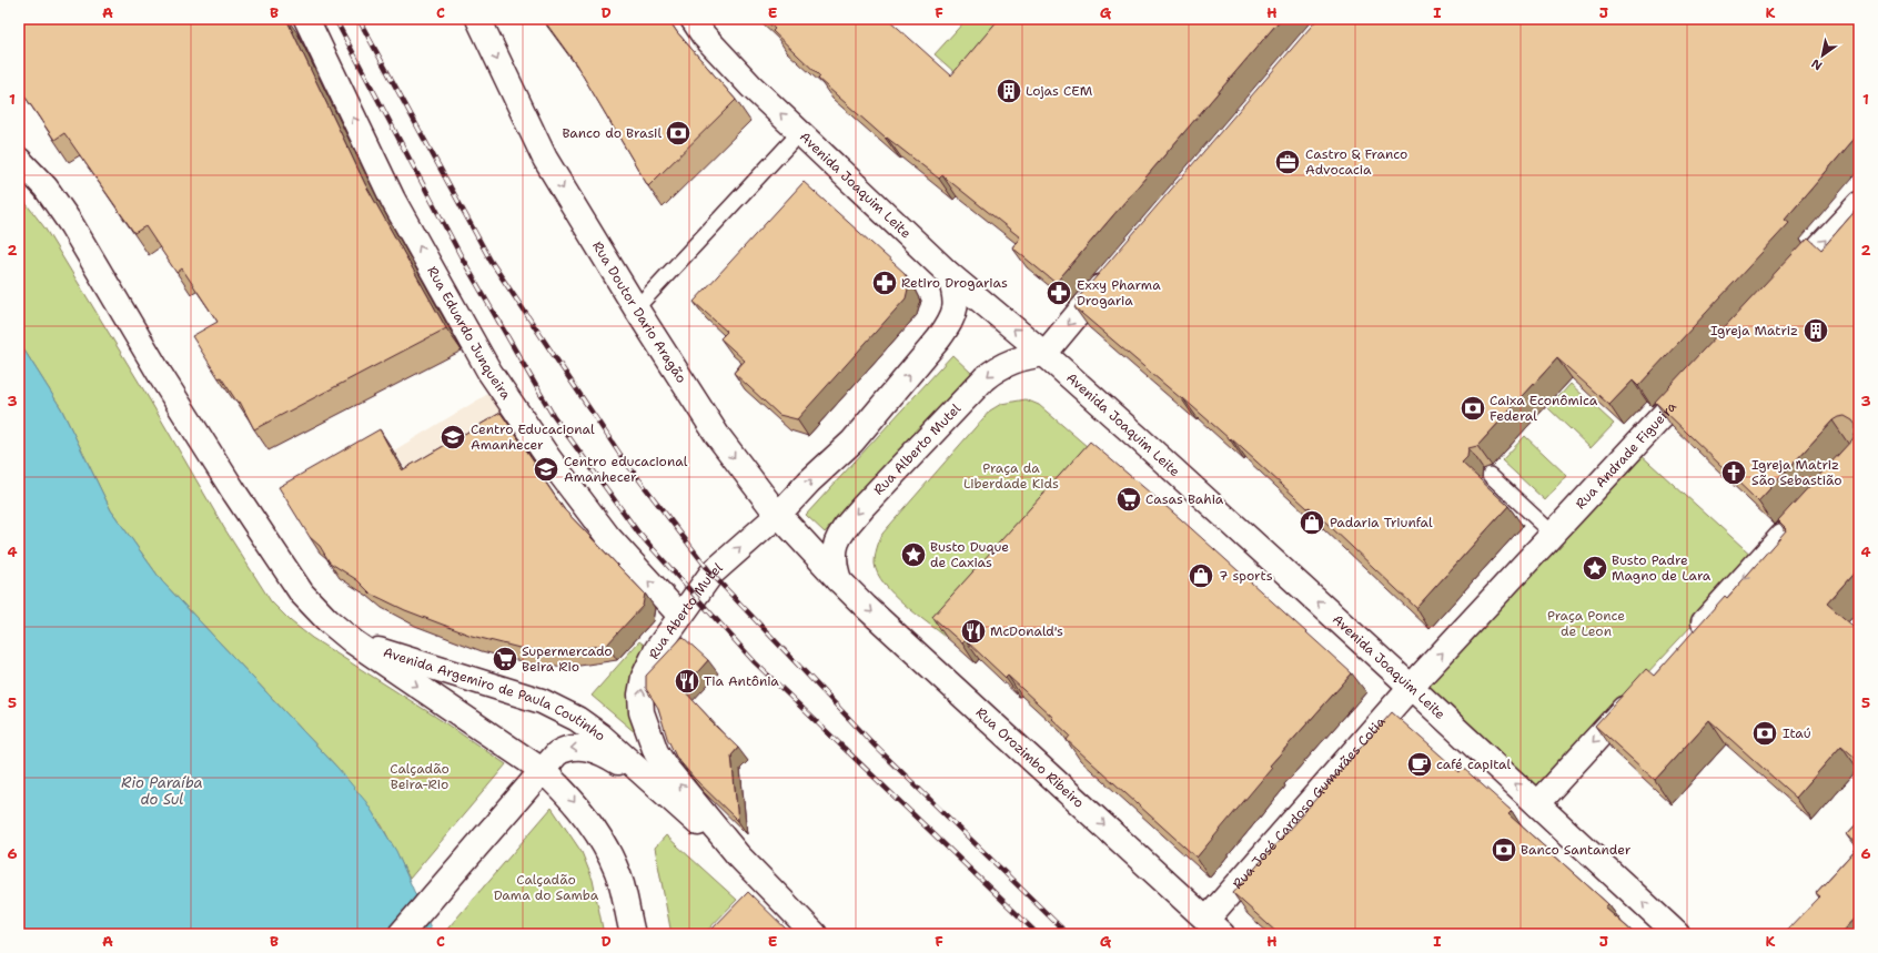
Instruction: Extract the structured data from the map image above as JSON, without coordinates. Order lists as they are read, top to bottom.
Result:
{
  "streets": {
    "street": [
      "Avenida Joaquim Leite",
      "Rua Doutor Dario Aragão",
      "Rua Eduardo Junqueira",
      "Rua Alberto Mutel",
      "Rua Andrade Figueira",
      "Rua Aberto Mutel",
      "Avenida Argemiro de Paula Coutinho",
      "Rua Orozimbo Ribeiro",
      "Rua José Cardoso Gumarães Cotia"
    ]
  },
  "crossings": [
    ["Avenida Joaquim Leite", "Rua Alberto Mutel"],
    ["Avenida Joaquim Leite", "Rua Andrade Figueira"],
    ["Avenida Joaquim Leite", "Rua José Cardoso Gumarães Cotia"],
    ["Rua Doutor Dario Aragão", "Rua Alberto Mutel"],
    ["Rua Doutor Dario Aragão", "Rua Aberto Mutel"],
    ["Rua Doutor Dario Aragão", "Rua Orozimbo Ribeiro"],
    ["Rua Eduardo Junqueira", "Rua Aberto Mutel"],
    ["Rua Alberto Mutel", "Rua Orozimbo Ribeiro"],
    ["Rua Andrade Figueira", "Rua José Cardoso Gumarães Cotia"],
    ["Rua Aberto Mutel", "Avenida Argemiro de Paula Coutinho"],
    ["Rua Orozimbo Ribeiro", "Rua José Cardoso Gumarães Cotia"]
  ],
  "one_way": [
    "Avenida Joaquim Leite",
    "Rua Doutor Dario Aragão",
    "Rua Eduardo Junqueira",
    "Rua Aberto Mutel",
    "Rua Orozimbo Ribeiro"
  ],
  "water": ["Rio Paraíba do Sul"],
  "parks": [
    "Praça da Liberdade Kids",
    "Praça Ponce de Leon",
    "Calçadão Beira-Rio",
    "Calçadão Dama do Samba"
  ],
  "places": {
    "building": ["Lojas CEM", "Igreja Matriz"],
    "bank": [
      "Banco do Brasil",
      "Caixa Econômica Federal",
      "Itaú",
      "Banco Santander"
    ],
    "office": ["Castro & Franco Advocacia"],
    "pharmacy": ["Retiro Drogarias", "Exxy Pharma Drogaria"],
    "school or university": ["Centro Educacional Amanhecer", "Centro educacional Amanhecer"],
    "church": ["Igreja Matriz São Sebastião"],
    "supermarket": ["Casas Bahia", "Supermercado Beira Rio"],
    "shop": ["Padaria Triunfal", "7 sports"],
    "place": ["Busto Duque de Caxias", "Busto Padre Magno de Lara"],
    "restaurant": ["McDonald's", "Tia Antônia"],
    "cafe": ["café capital"]
  },
  "north": "bottom left",
  "grid": {
    "columns": [
      "A",
      "B",
      "C",
      "D",
      "E",
      "F",
      "G",
      "H",
      "I",
      "J",
      "K"
    ],
    "rows": [
      "1",
      "2",
      "3",
      "4",
      "5",
      "6"
    ]
  }
}
